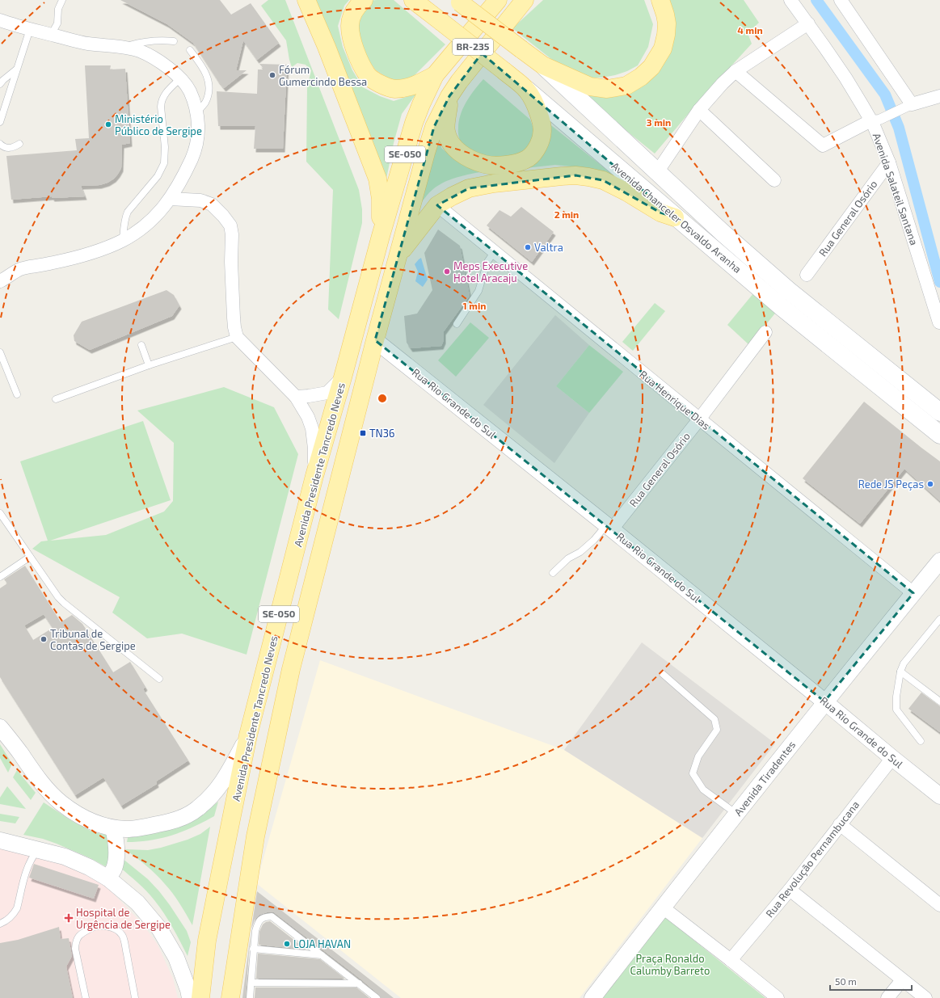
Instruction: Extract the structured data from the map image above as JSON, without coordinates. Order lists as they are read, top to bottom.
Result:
{
  "streets": {
    "main road": [
      "BR-235",
      "SE-050",
      "Avenida Chanceler Osvaldo Aranha",
      "Avenida Presidente Tancredo Neves"
    ],
    "street": [
      "Avenida Salateil Santana",
      "Rua General Osório",
      "Rua Henrique Dias",
      "Rua Rio Grande do Sul",
      "Avenida Tiradentes",
      "Rua Revolução Pernambucana"
    ]
  },
  "crossings": [
    ["SE-050", "Rua Rio Grande do Sul"],
    ["SE-050", "Avenida Presidente Tancredo Neves"],
    ["Avenida Salateil Santana", "Rua General Osório"],
    ["Rua General Osório", "Rua Henrique Dias"],
    ["Rua General Osório", "Rua Rio Grande do Sul"],
    ["Rua Henrique Dias", "Avenida Tiradentes"],
    ["Rua Rio Grande do Sul", "Avenida Tiradentes"],
    ["Rua Rio Grande do Sul", "Rua Revolução Pernambucana"]
  ],
  "parks": ["Praça Ronaldo Calumby Barreto"],
  "places": {
    "other": [
      "Fórum Gumercindo Bessa",
      "Ministério Público de Sergipe",
      "Valtra",
      "Meps Executive Hotel Aracaju",
      "Rede JS Peças",
      "Tribunal de Contas de Sergipe",
      "LOJA HAVAN"
    ],
    "transit": ["TN36"],
    "health": ["Hospital de Urgência de Sergipe"]
  },
  "scale_bar": "50 m",
  "rings": [
    "4 min",
    "3 min",
    "2 min",
    "1 min"
  ]
}
